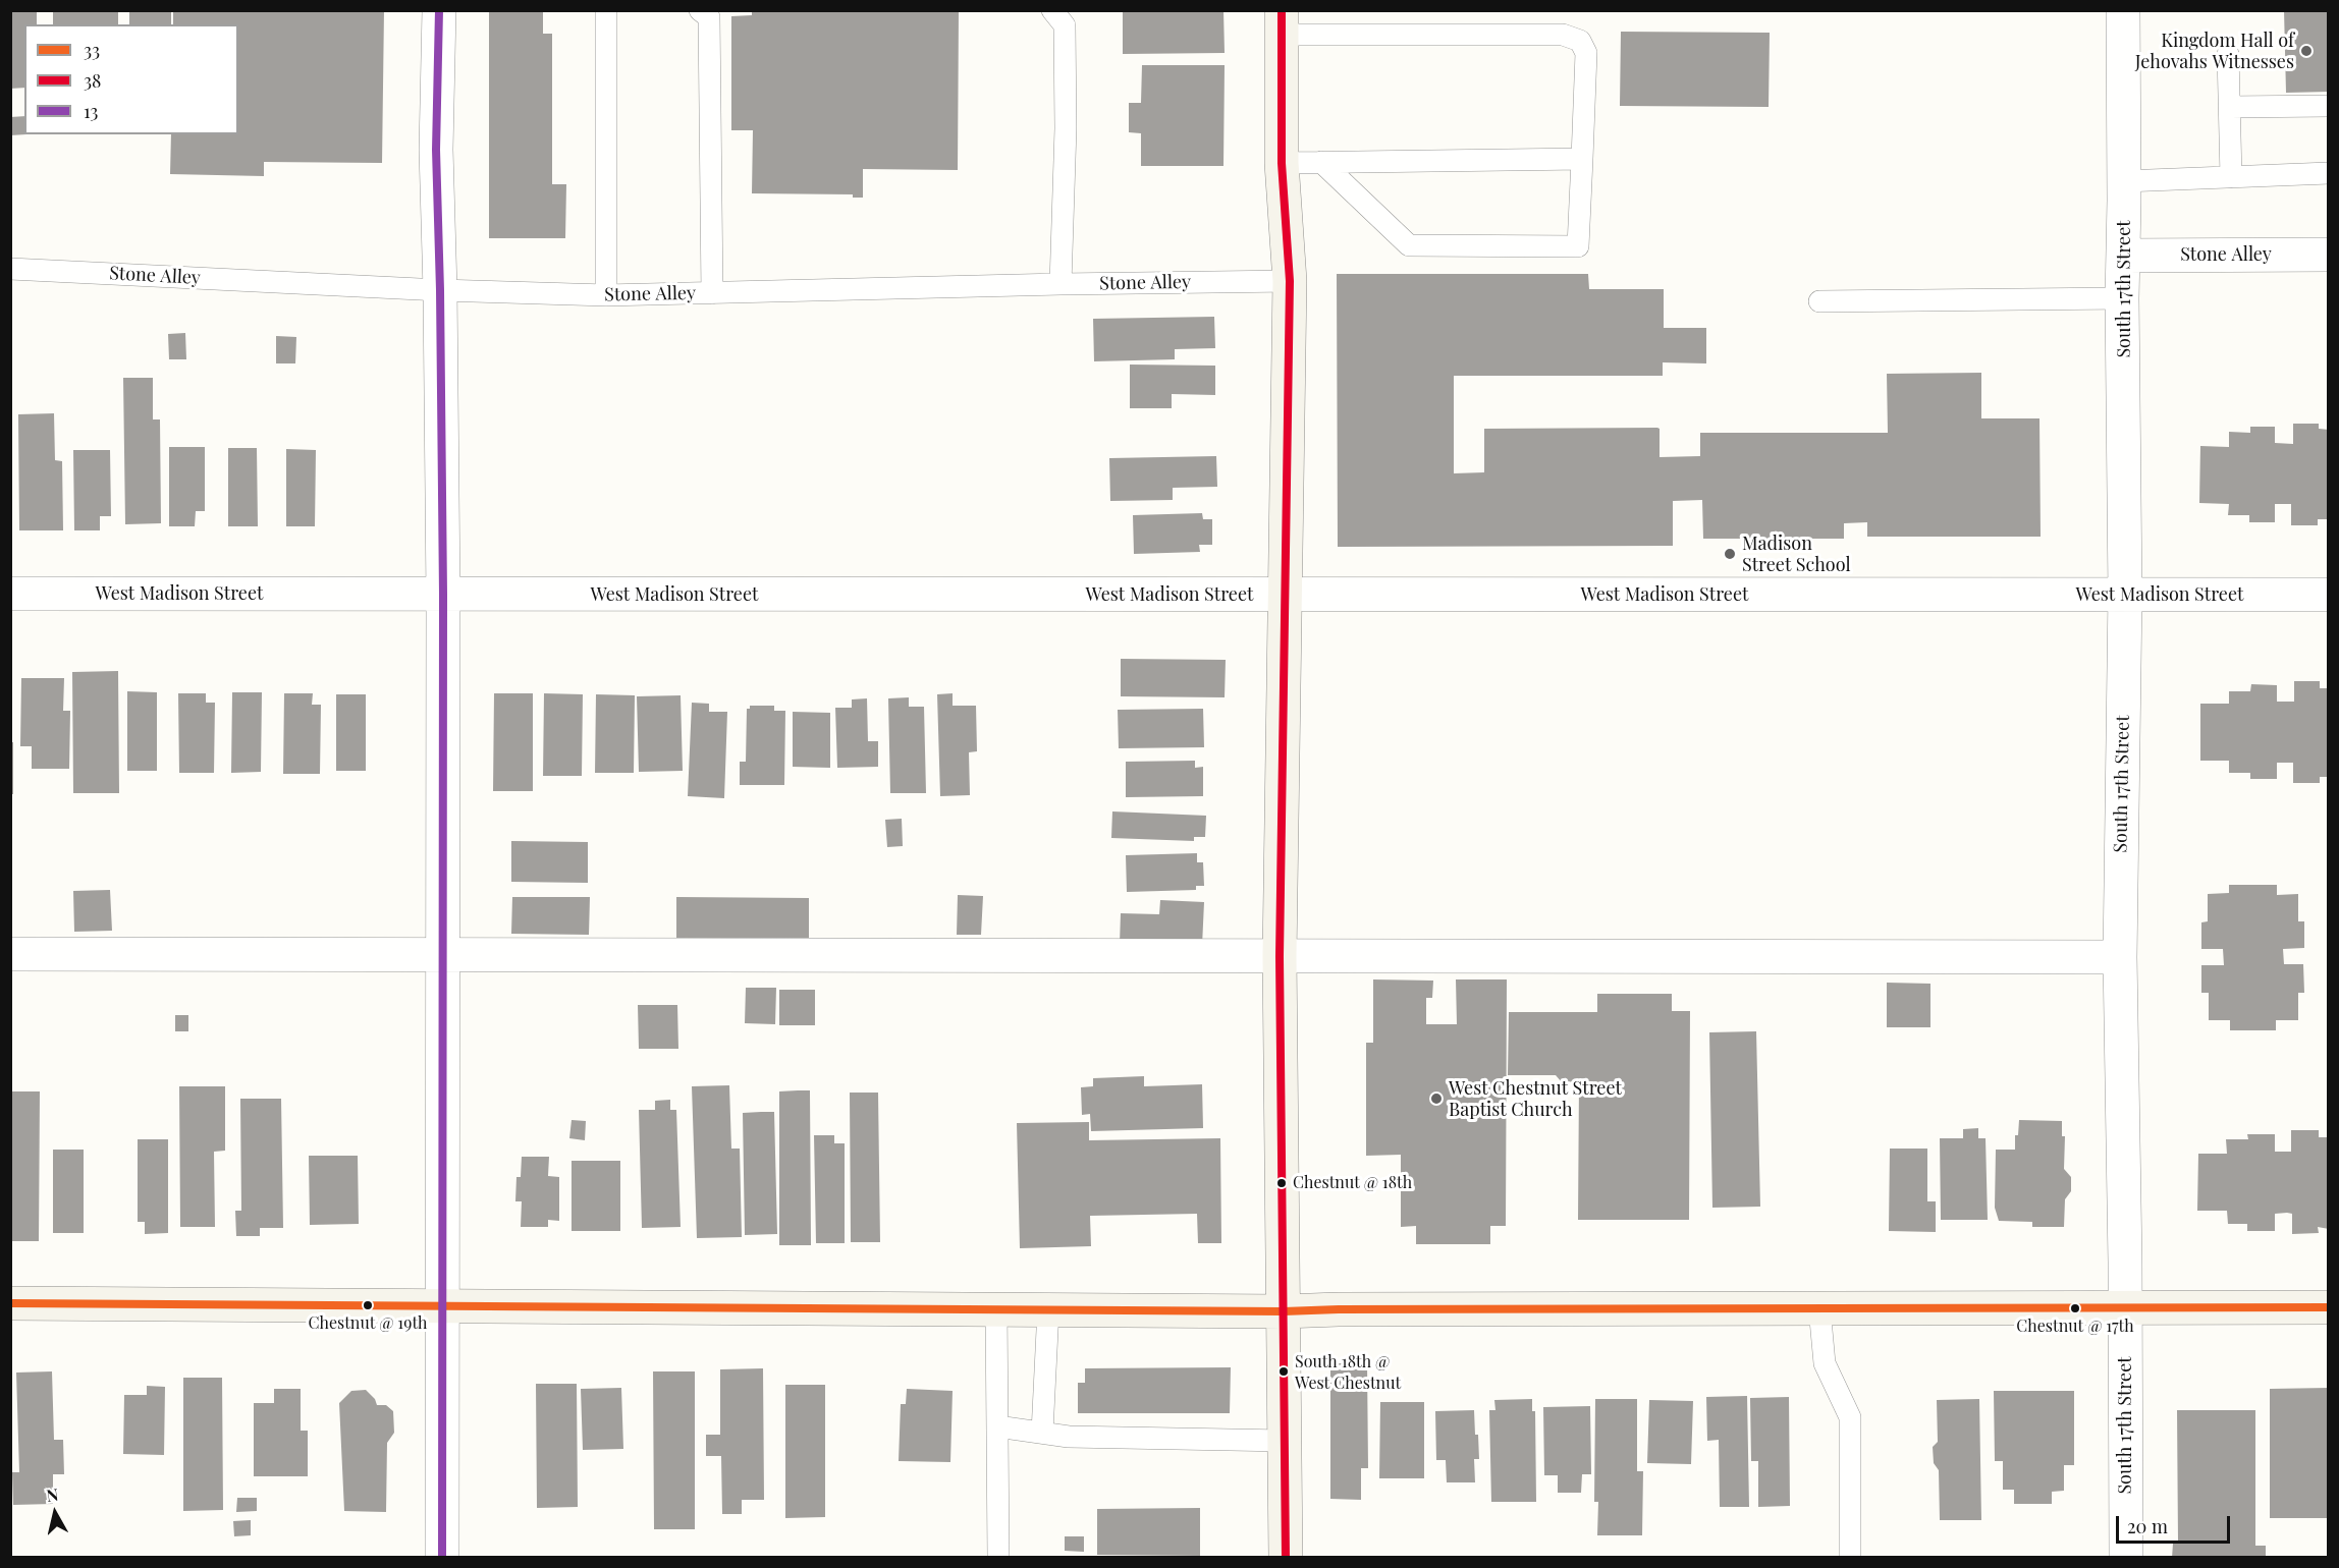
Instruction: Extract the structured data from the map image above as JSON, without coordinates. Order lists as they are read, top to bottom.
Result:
{
  "streets": {
    "street": ["Stone Alley", "South 17th Street", "West Madison Street"]
  },
  "crossings": [
    ["Stone Alley", "South 17th Street"],
    ["South 17th Street", "West Madison Street"]
  ],
  "places": [
    "Kingdom Hall of Jehovahs Witnesses",
    "Madison Street School",
    "West Chestnut Street Baptist Church",
    "Chestnut @ 18th",
    "Chestnut @ 19th",
    "Chestnut @ 17th",
    "South 18th @ West Chestnut"
  ],
  "lines": ["transit line 38", "transit line 13", "transit line 33"],
  "legend": ["33", "38", "13"],
  "scale_bar": "20 m",
  "north": "top"
}
